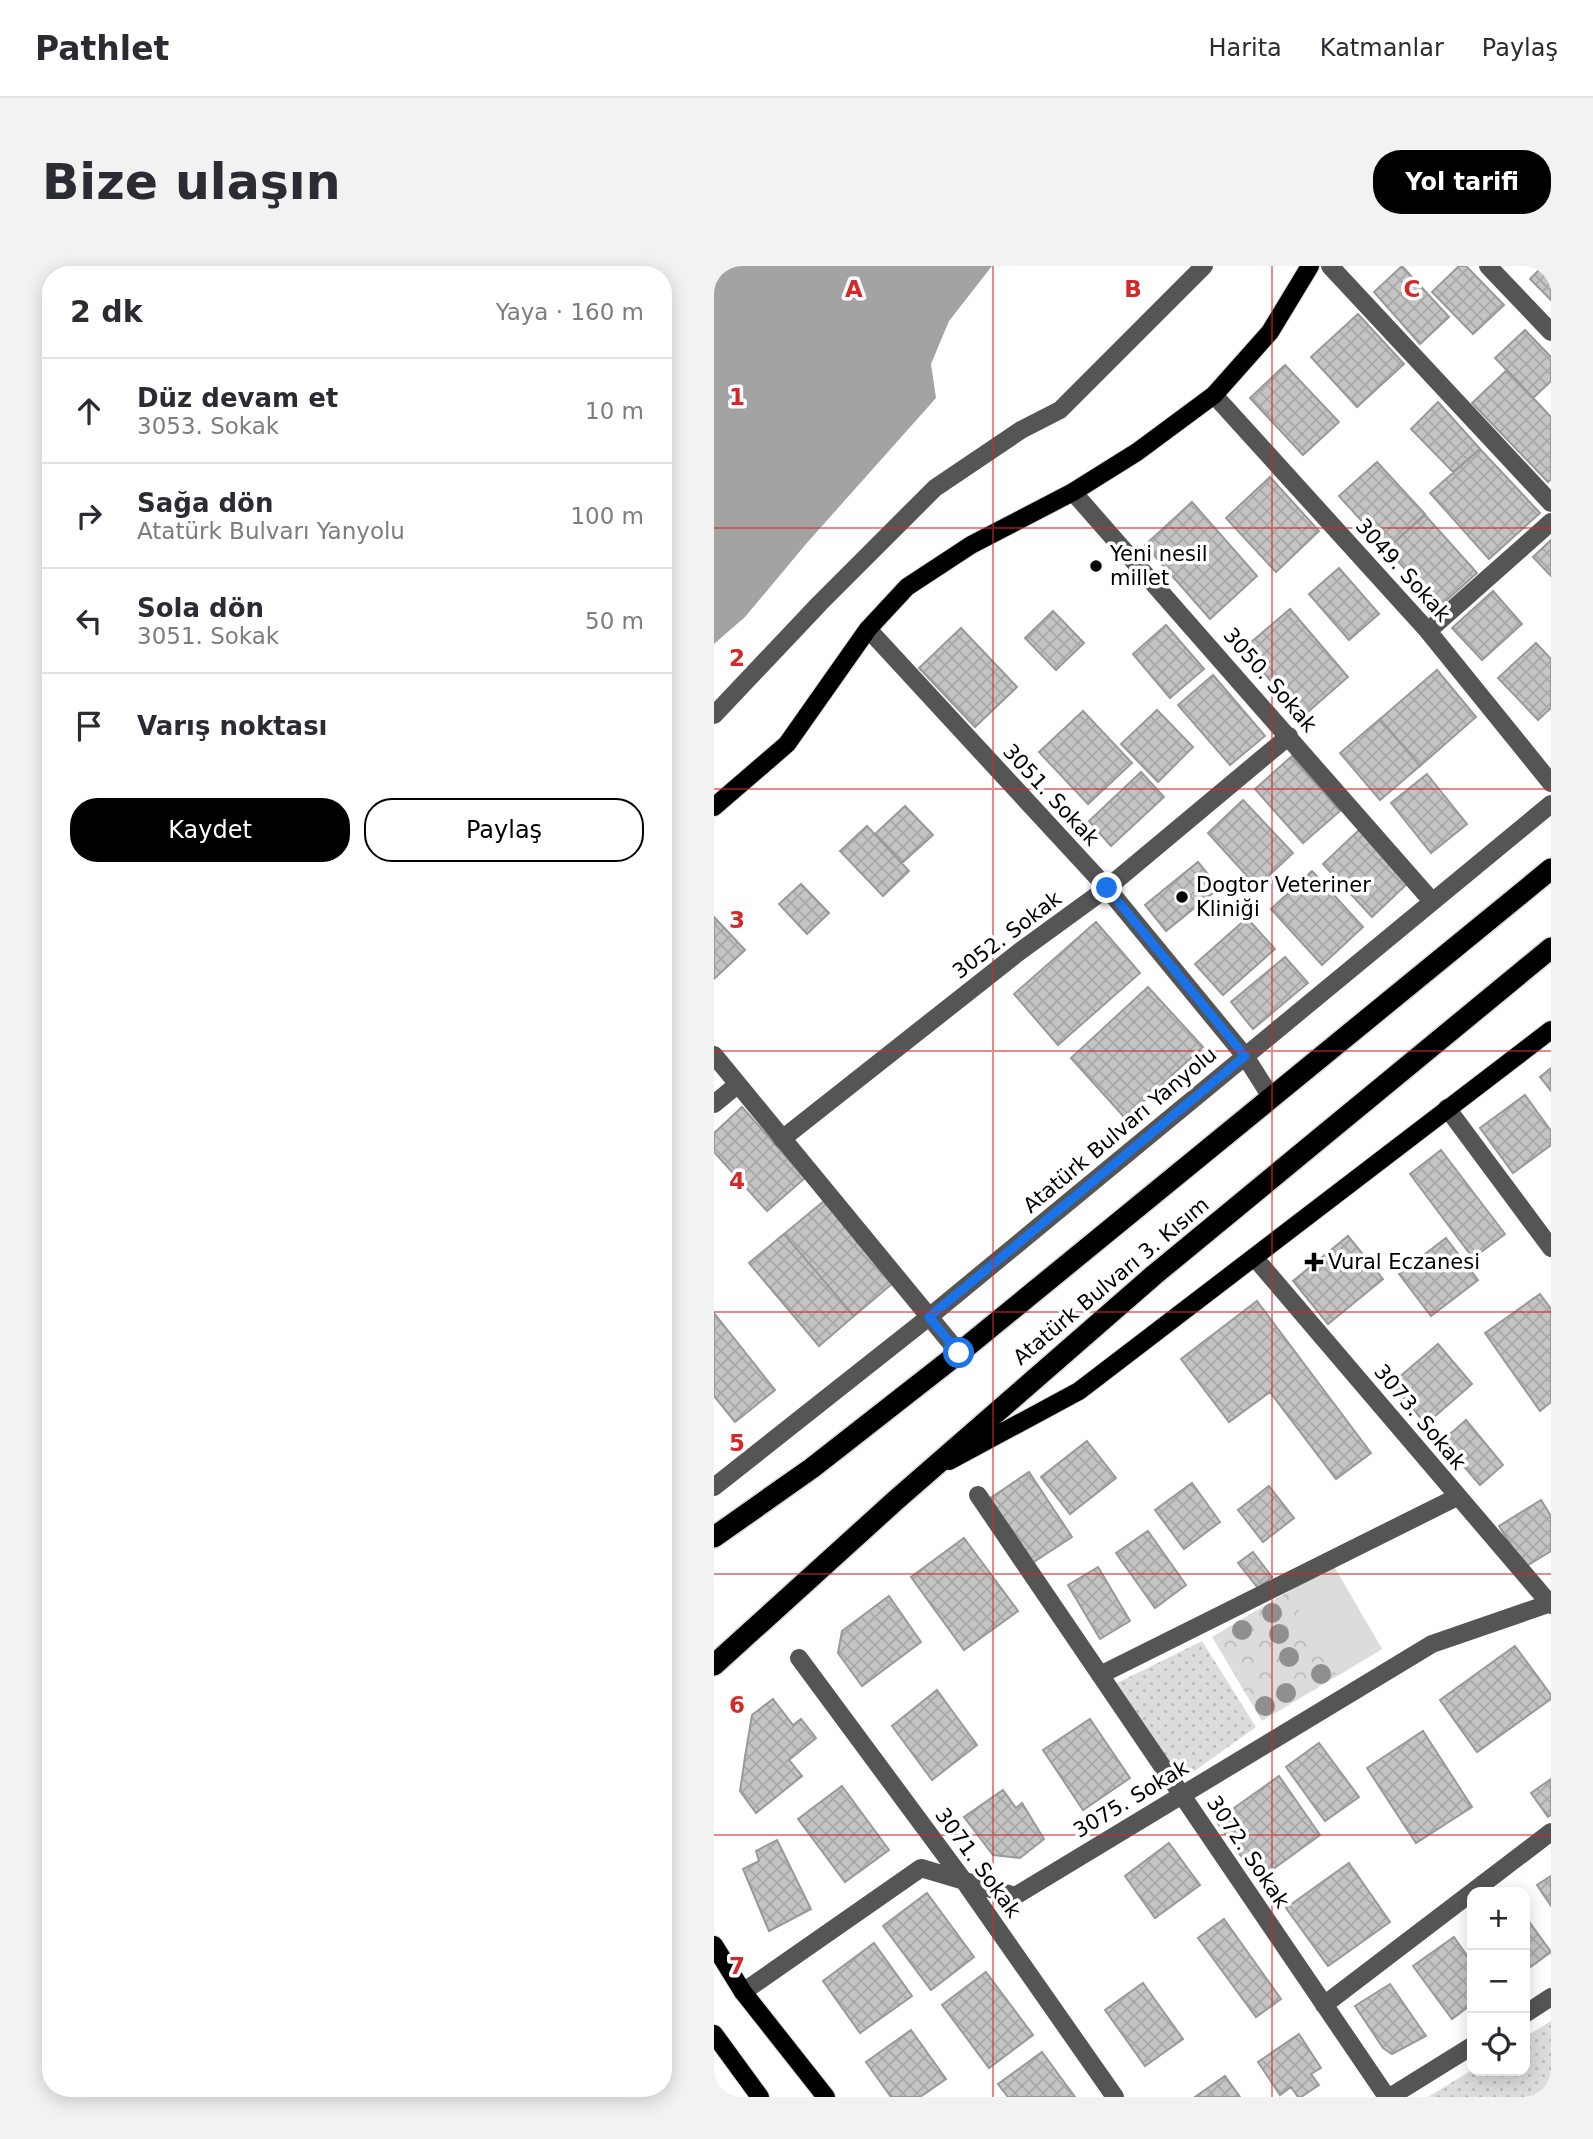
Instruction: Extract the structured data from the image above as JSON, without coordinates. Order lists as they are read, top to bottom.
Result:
{
  "streets": {
    "highway": ["Atatürk Bulvarı 3. Kısım"],
    "street": [
      "3049. Sokak",
      "3050. Sokak",
      "3051. Sokak",
      "3052. Sokak",
      "Atatürk Bulvarı Yanyolu",
      "3073. Sokak",
      "3075. Sokak",
      "3072. Sokak",
      "3071. Sokak"
    ]
  },
  "crossings": [
    ["3050. Sokak", "3052. Sokak"],
    ["3050. Sokak", "Atatürk Bulvarı Yanyolu"],
    ["3051. Sokak", "3052. Sokak"],
    ["3051. Sokak", "Atatürk Bulvarı Yanyolu"],
    ["3051. Sokak", "Atatürk Bulvarı 3. Kısım"],
    ["3073. Sokak", "3075. Sokak"],
    ["3075. Sokak", "3072. Sokak"],
    ["3075. Sokak", "3071. Sokak"]
  ],
  "places": {
    "other": ["Yeni nesil millet", "Dogtor Veteriner Kliniği"],
    "health": ["Vural Eczanesi"]
  },
  "page": {
    "header": "Pathlet",
    "nav": ["Harita", "Katmanlar", "Paylaş"],
    "buttons": [
      "Yol tarifi",
      ["Kaydet", "Paylaş"]
    ],
    "title": "Bize ulaşın",
    "heading": ["2 dk", "Yaya · 160 m"],
    "list": [
      ["Düz devam et", "3053. Sokak", "10 m"],
      ["Sağa dön", "Atatürk Bulvarı Yanyolu", "100 m"],
      ["Sola dön", "3051. Sokak", "50 m"],
      "Varış noktası"
    ],
    "map_buttons": ["+", "−"]
  },
  "grid": {
    "columns": ["A", "B", "C"],
    "rows": [
      "1",
      "2",
      "3",
      "4",
      "5",
      "6",
      "7"
    ]
  }
}
